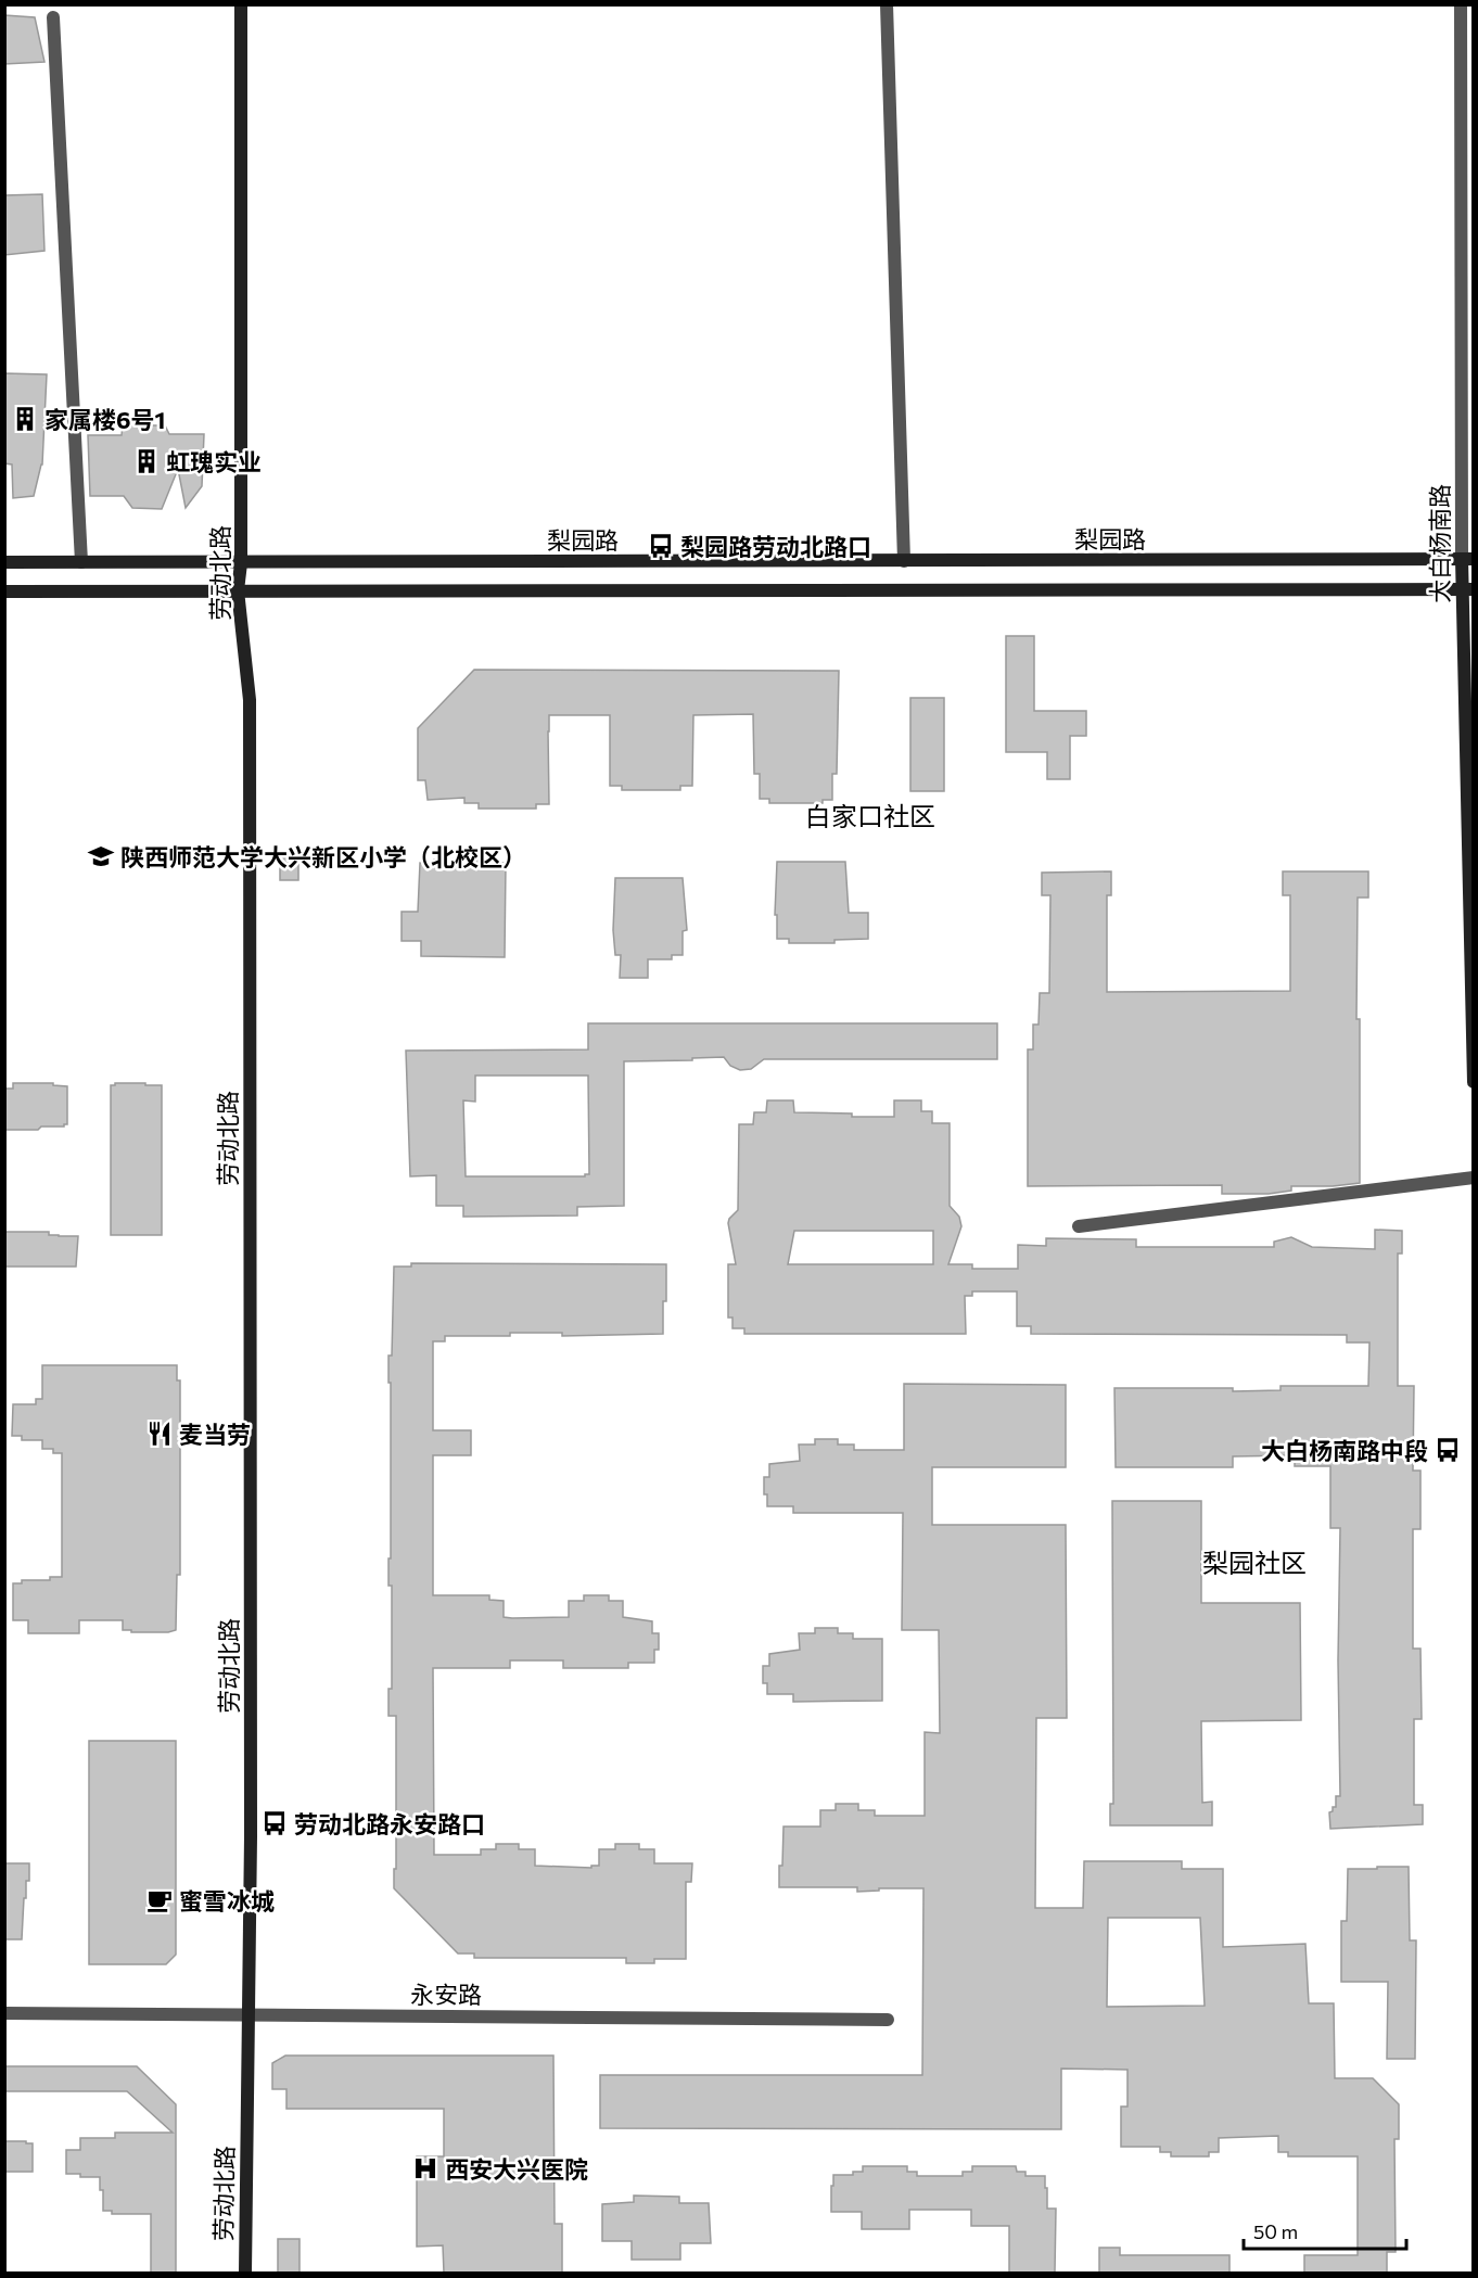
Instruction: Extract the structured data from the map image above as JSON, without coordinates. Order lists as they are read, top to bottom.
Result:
{
  "streets": {
    "main road": ["梨园路", "大白杨南路", "劳动北路"],
    "street": ["永安路"]
  },
  "crossings": [
    ["梨园路", "大白杨南路"],
    ["梨园路", "劳动北路"],
    ["劳动北路", "永安路"]
  ],
  "districts": ["白家口社区", "梨园社区"],
  "places": {
    "building": ["家属楼6号1", "虹瑰实业"],
    "bus stop": ["梨园路劳动北路口", "大白杨南路中段", "劳动北路永安路口"],
    "school or university": ["陕西师范大学大兴新区小学（北校区）"],
    "restaurant": ["麦当劳"],
    "cafe": ["蜜雪冰城"],
    "hospital": ["西安大兴医院"]
  },
  "scale_bar": "50 m"
}
